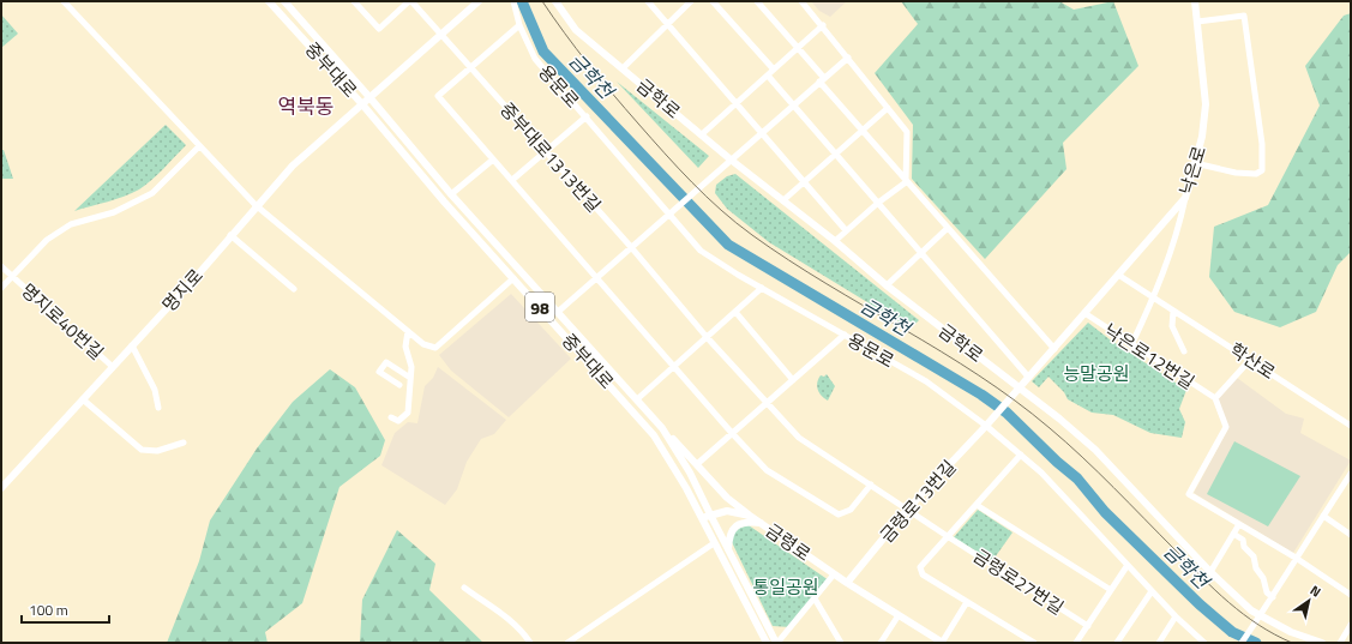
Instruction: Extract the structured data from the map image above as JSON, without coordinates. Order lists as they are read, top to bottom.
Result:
{
  "streets": {
    "main road": [
      "중부대로",
      "금학로",
      "낙은로",
      "명지로",
      "98",
      "금령로13번길",
      "금령로"
    ],
    "street": [
      "용문로",
      "중부대로1313번길",
      "명지로40번길",
      "낙은로12번길",
      "학산로",
      "금령로27번길"
    ]
  },
  "crossings": [
    ["중부대로", "명지로"],
    ["중부대로", "금령로"],
    ["용문로", "중부대로1313번길"],
    ["용문로", "금령로13번길"],
    ["금학로", "낙은로"],
    ["금학로", "금령로13번길"],
    ["중부대로1313번길", "명지로"],
    ["중부대로1313번길", "금령로27번길"],
    ["낙은로", "낙은로12번길"],
    ["낙은로", "학산로"],
    ["낙은로", "금령로13번길"],
    ["명지로", "명지로40번길"],
    ["금령로13번길", "금령로"],
    ["금령로13번길", "금령로27번길"]
  ],
  "districts": ["역북동"],
  "water": ["금학천"],
  "parks": ["능말공원", "통일공원"],
  "scale_bar": "100 m",
  "north": "top right"
}
